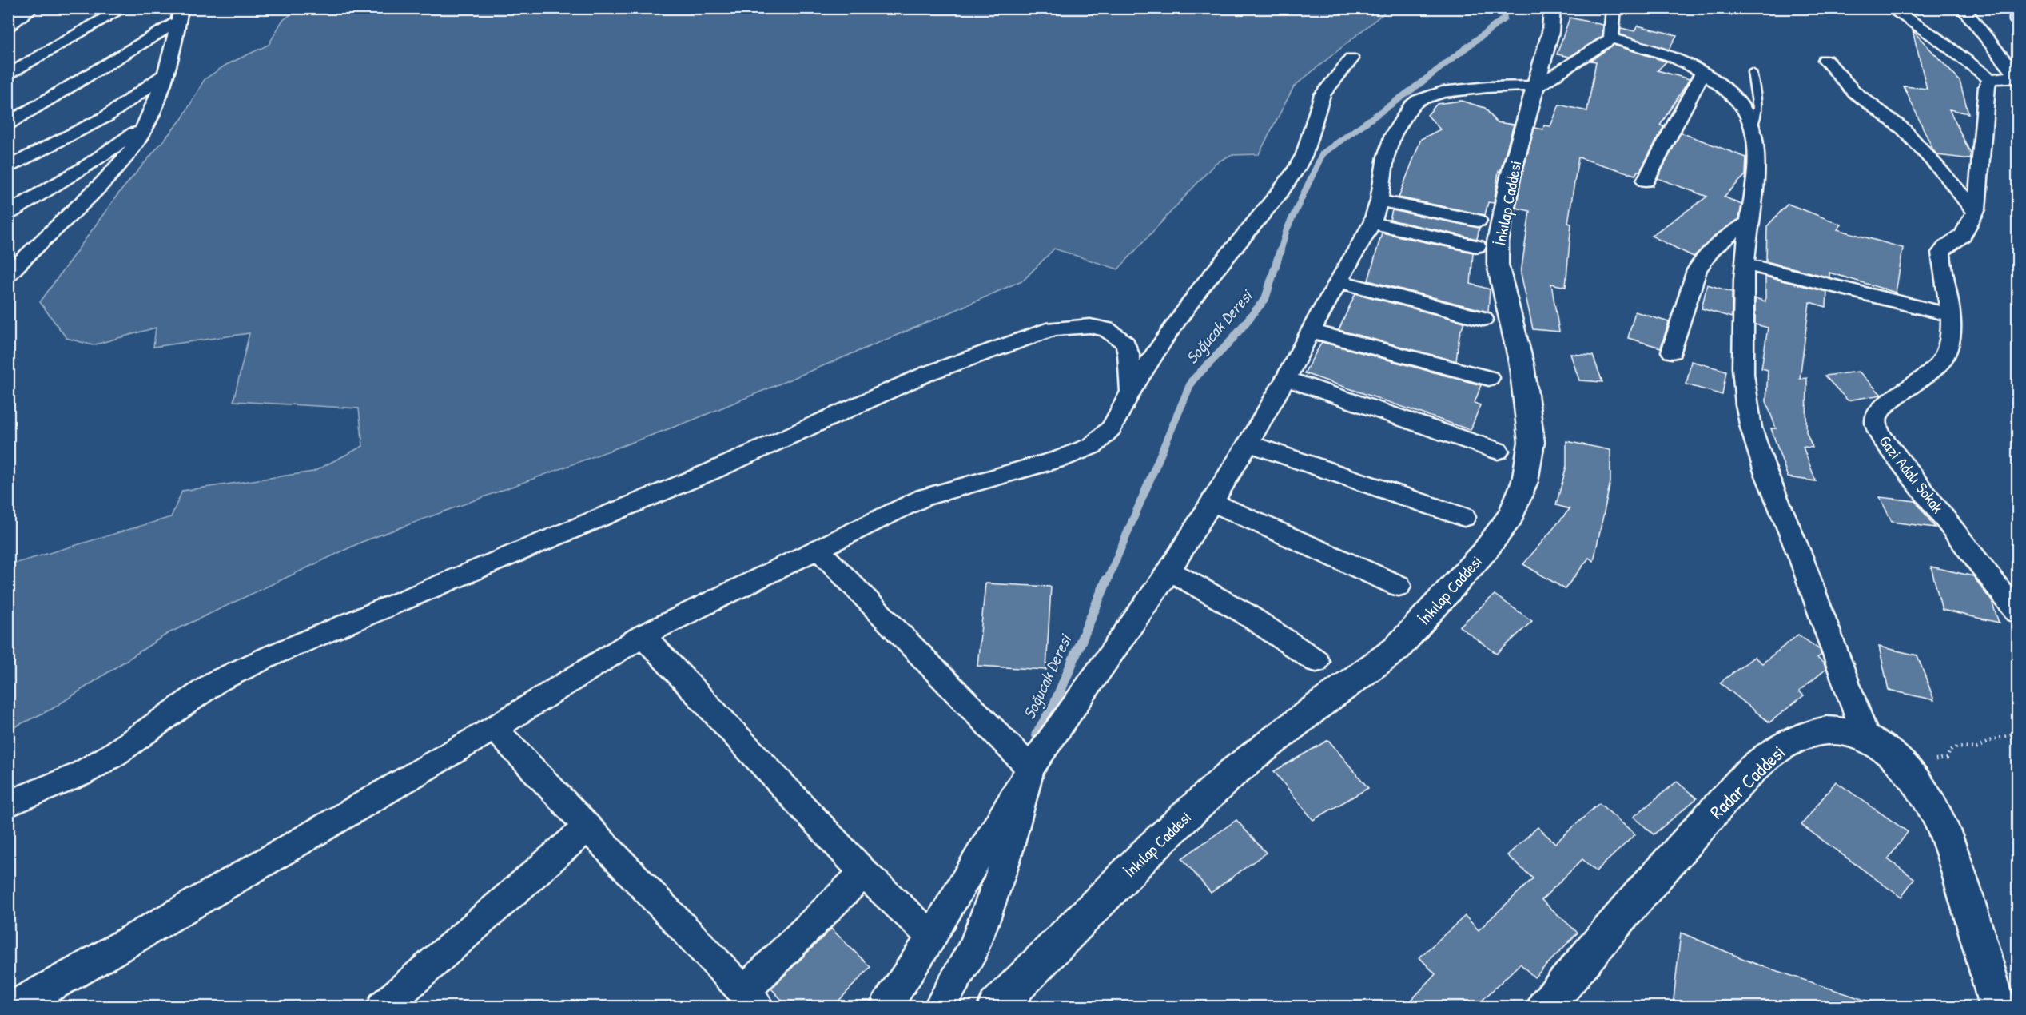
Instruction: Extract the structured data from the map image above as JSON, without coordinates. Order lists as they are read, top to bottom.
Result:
{
  "streets": {
    "street": ["İnkılap Caddesi", "Gazi Adalı Sokak", "Radar Caddesi"]
  },
  "water": ["Soğucak Deresi"]
}
